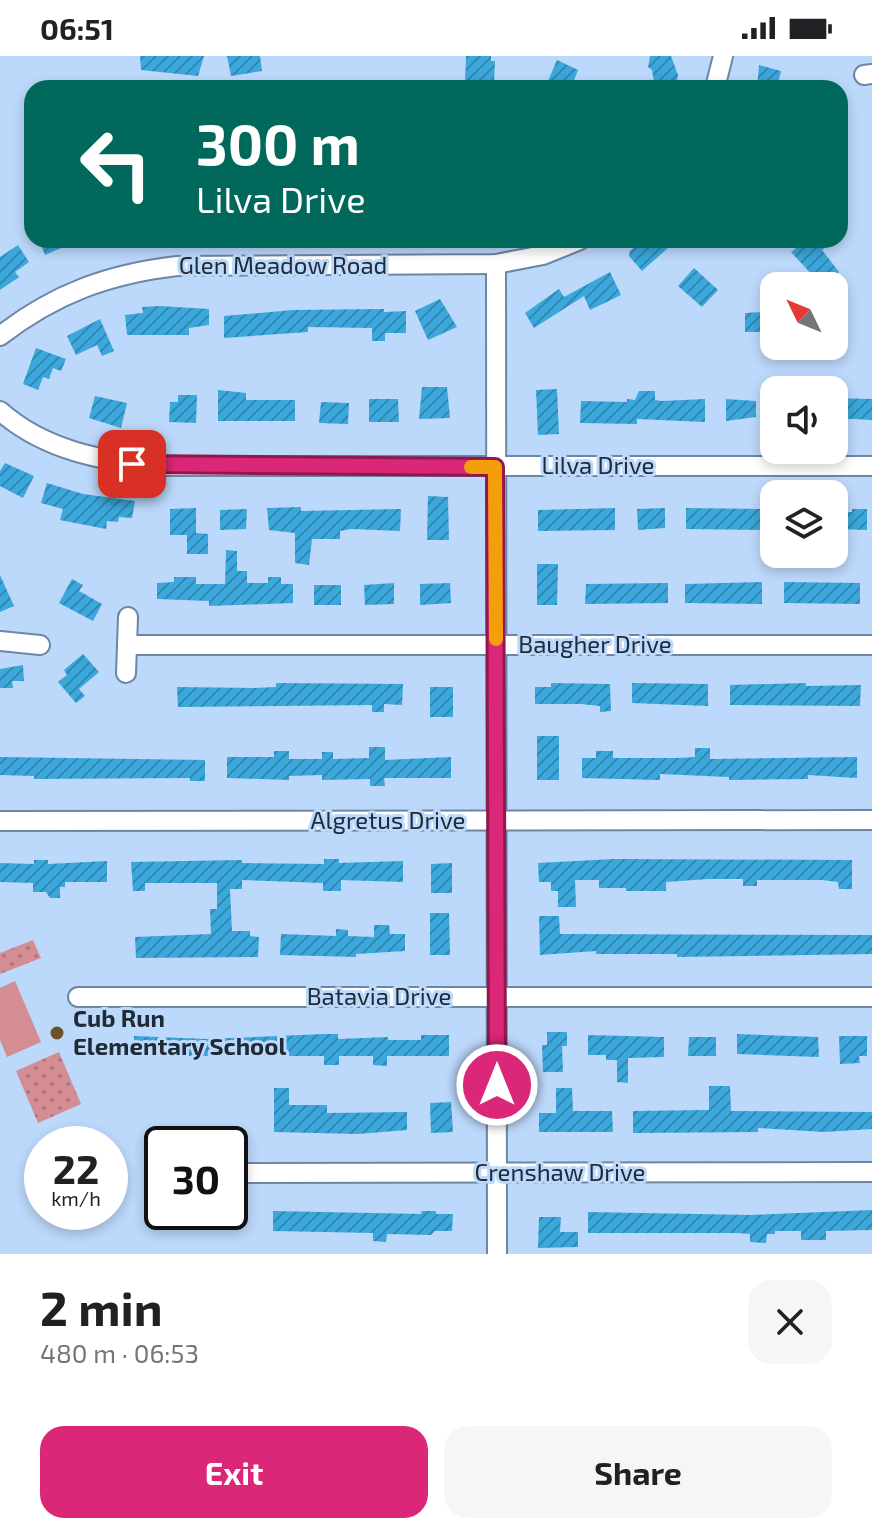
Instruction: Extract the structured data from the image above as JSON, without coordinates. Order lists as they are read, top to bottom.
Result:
{
  "streets": {
    "street": [
      "Glen Meadow Road",
      "Lilva Drive",
      "Baugher Drive",
      "Algretus Drive",
      "Batavia Drive",
      "Crenshaw Drive"
    ]
  },
  "places": ["Cub Run Elementary School"],
  "north": "top left",
  "page": {
    "status": "06:51",
    "turn": ["300 m", "Lilva Drive"],
    "speed": "22 km/h",
    "limit": "30",
    "heading": ["2 min", "480 m · 06:53"],
    "buttons": ["Exit", "Share"]
  }
}
